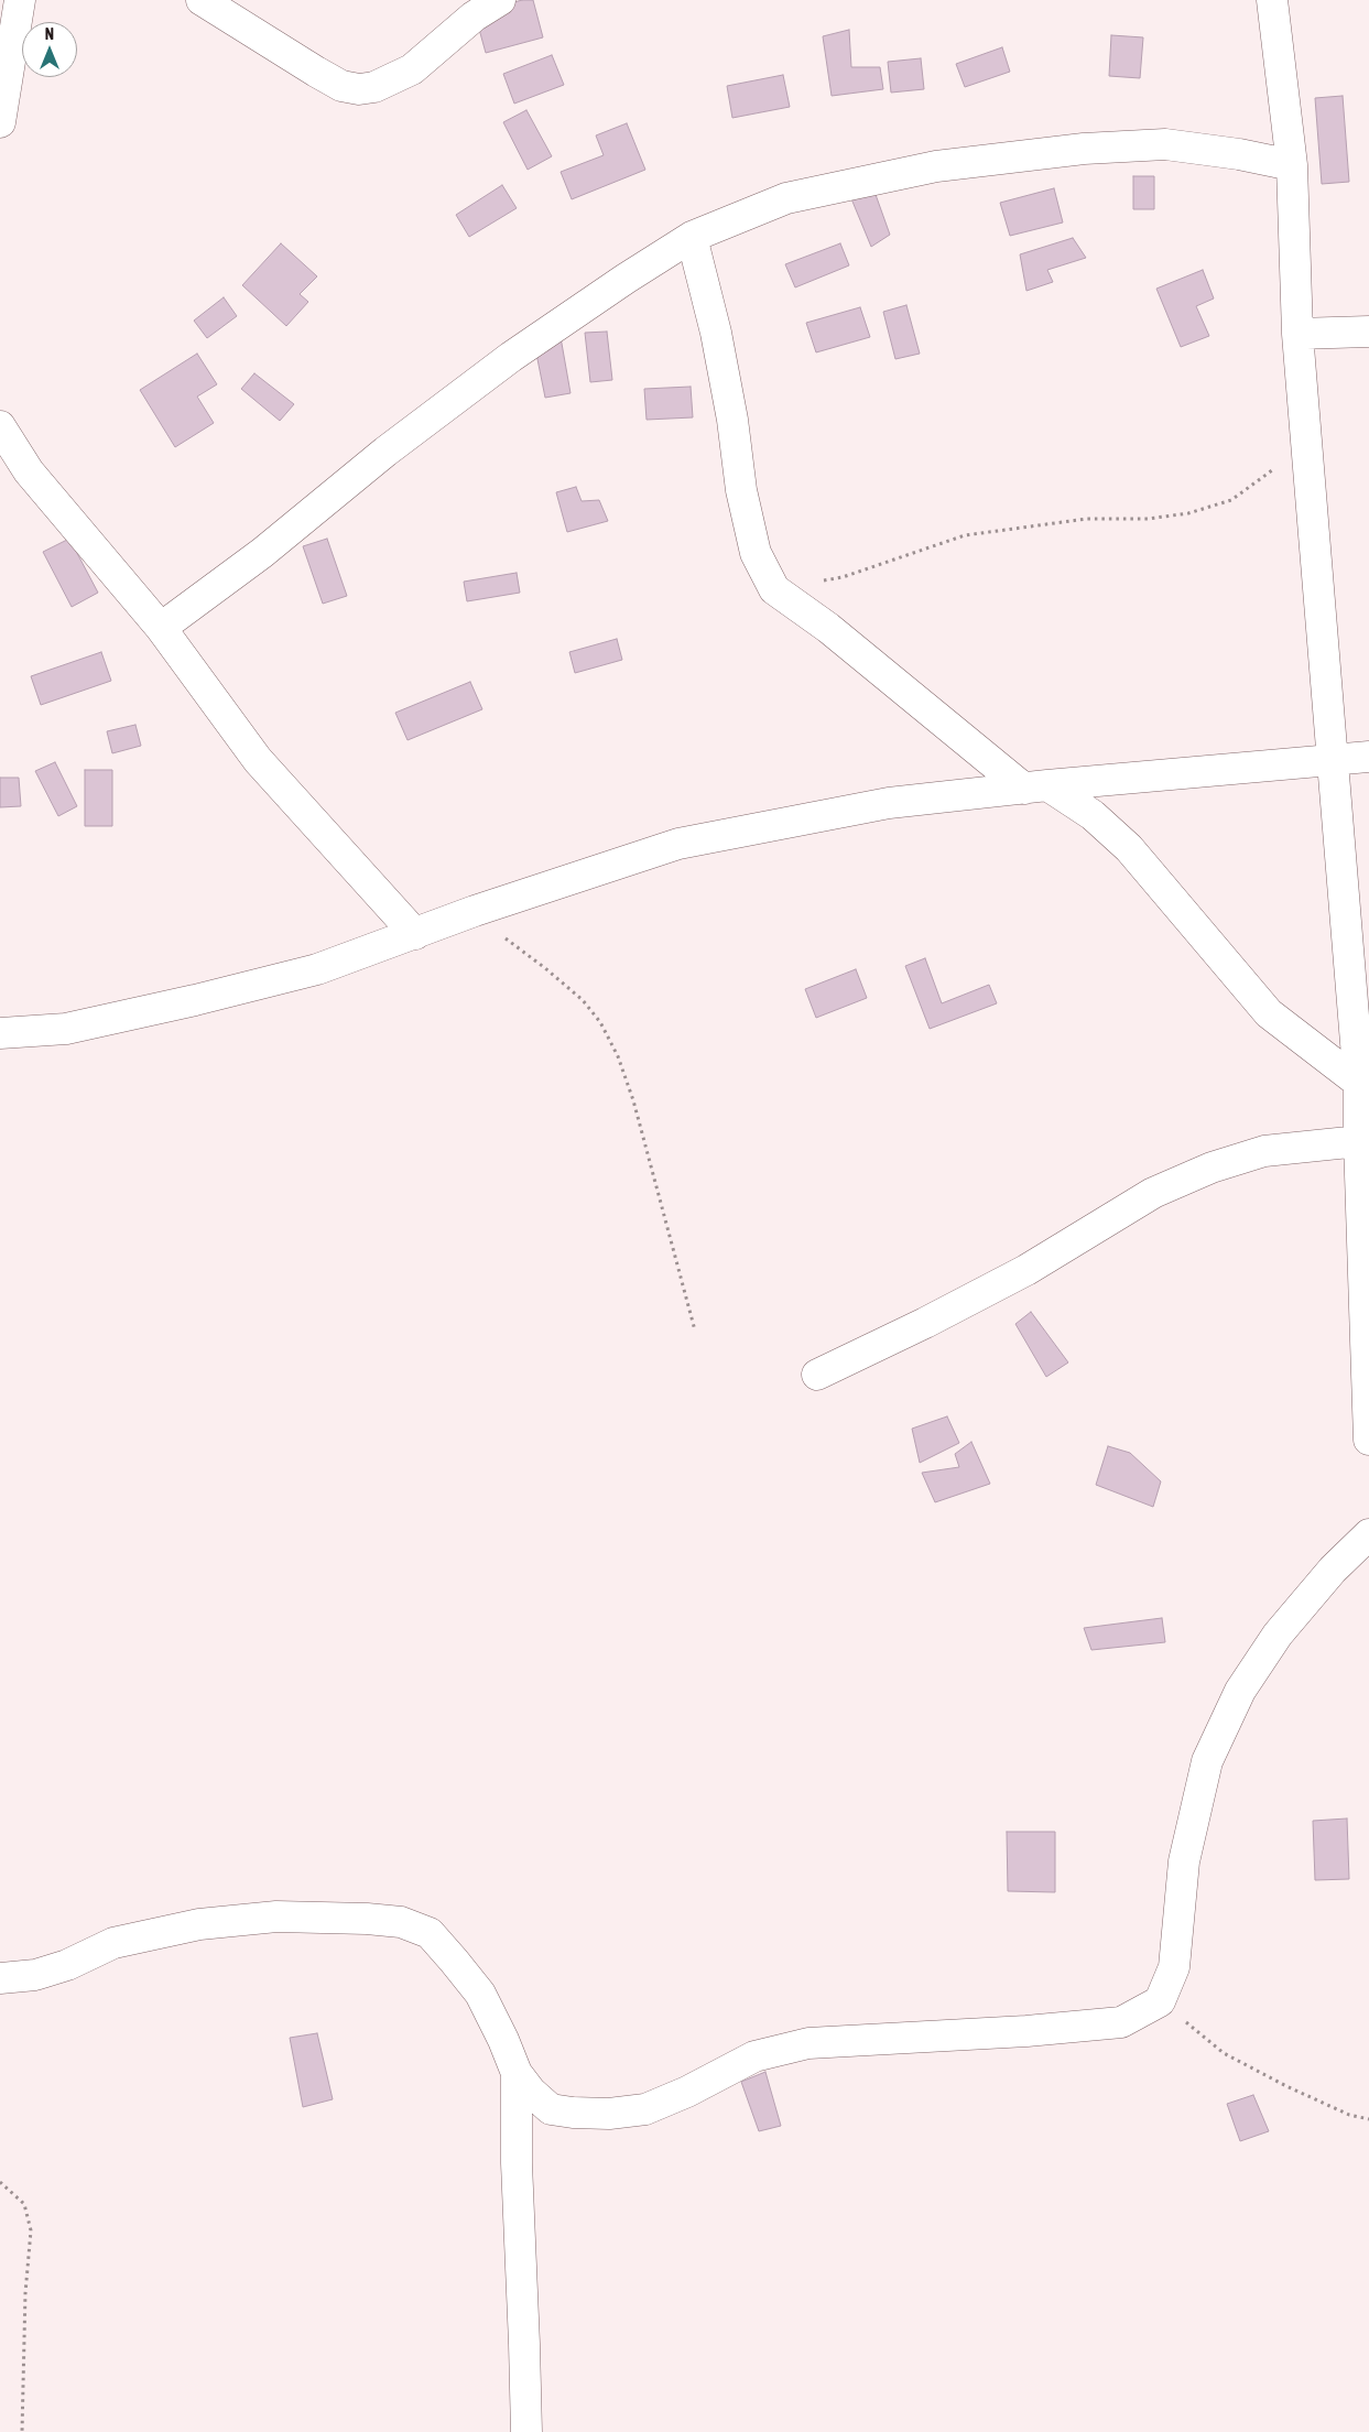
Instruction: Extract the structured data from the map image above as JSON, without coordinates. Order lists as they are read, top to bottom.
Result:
{
  "north": "top"
}
